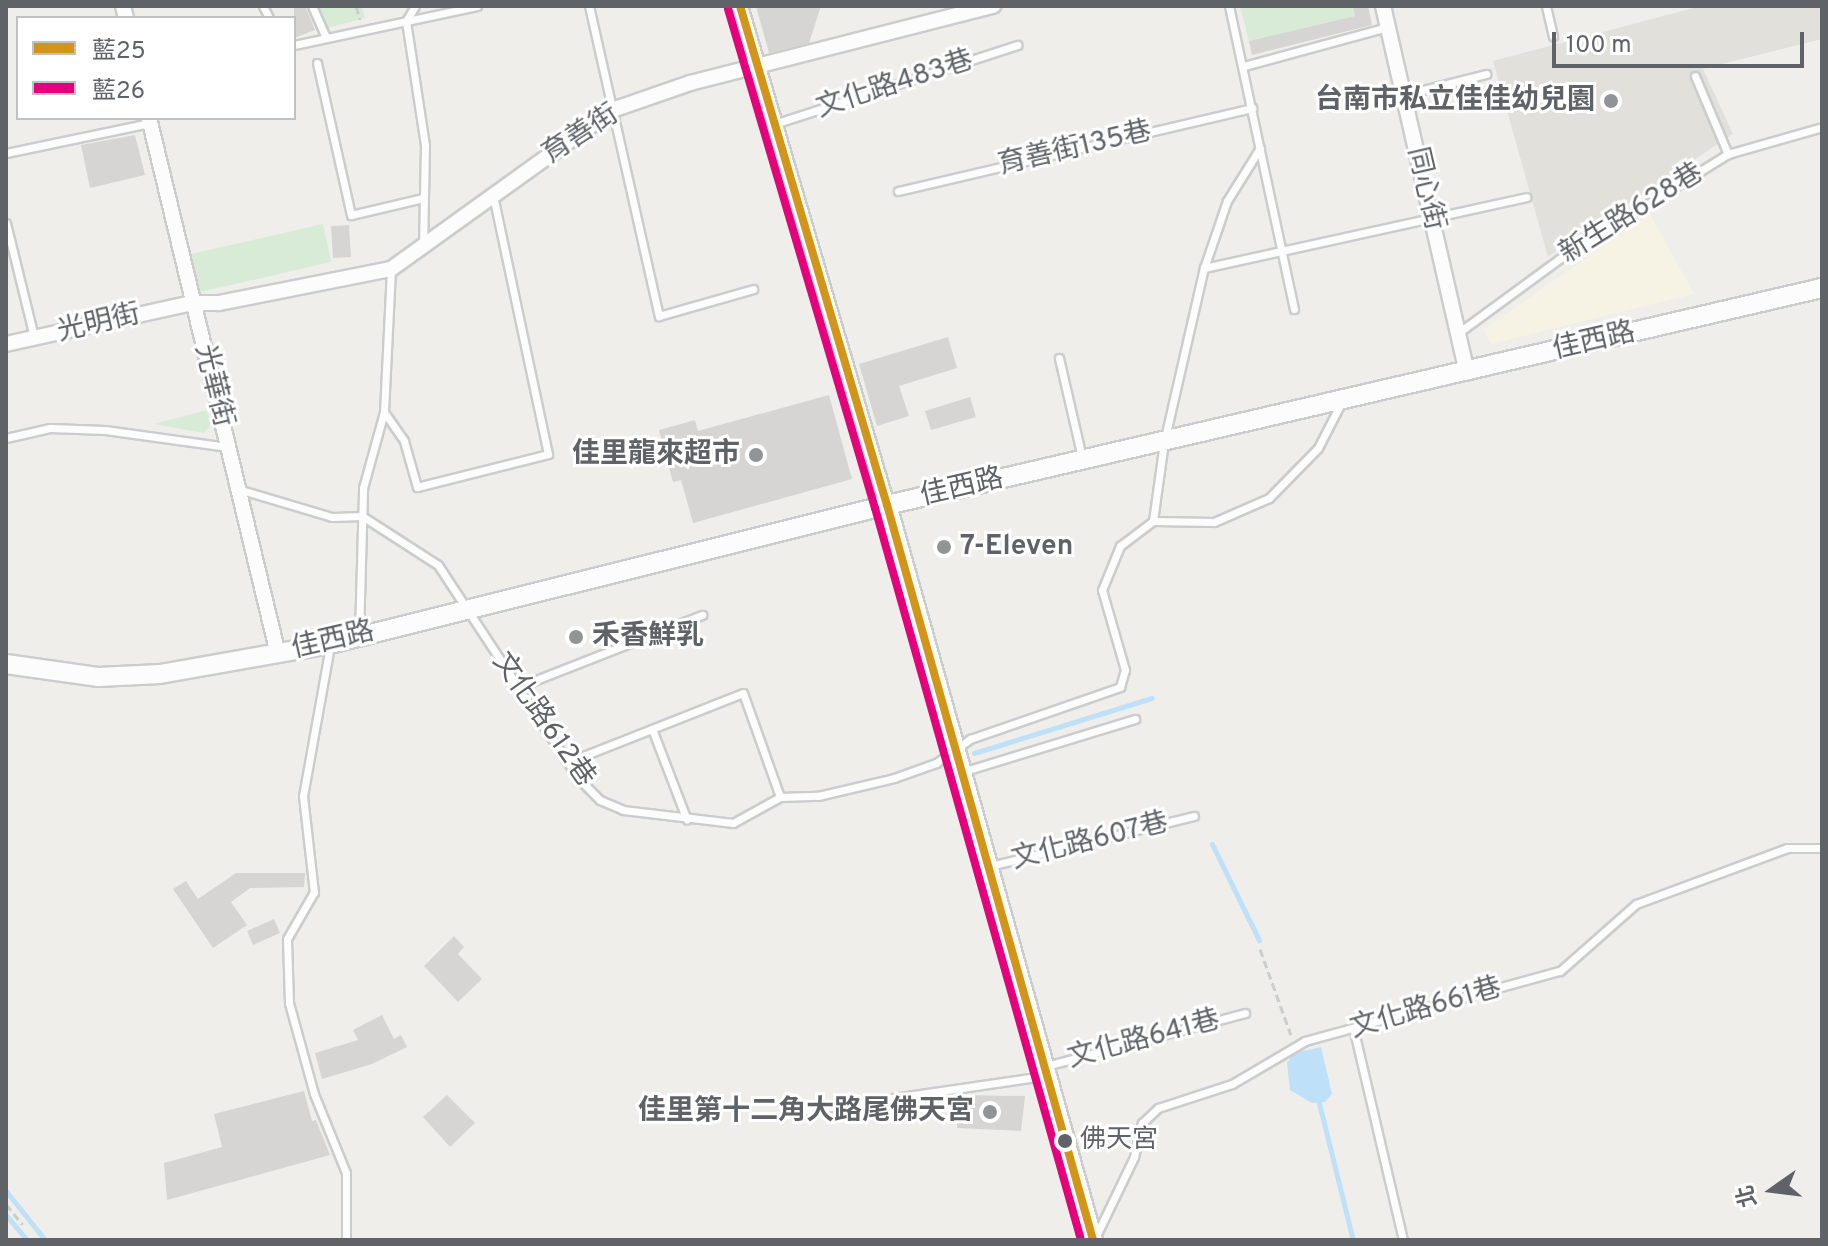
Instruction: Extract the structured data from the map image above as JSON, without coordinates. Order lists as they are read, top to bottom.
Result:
{
  "streets": {
    "street": [
      "育善街",
      "同心街",
      "光明街",
      "佳西路",
      "光華街"
    ],
    "lane": [
      "文化路483巷",
      "育善街135巷",
      "新生路628巷",
      "文化路612巷",
      "文化路607巷",
      "文化路661巷",
      "文化路641巷"
    ]
  },
  "crossings": [
    ["育善街", "光明街"],
    ["育善街", "光華街"],
    ["同心街", "新生路628巷"],
    ["同心街", "佳西路"],
    ["光明街", "光華街"],
    ["佳西路", "光華街"],
    ["佳西路", "文化路612巷"]
  ],
  "places": [
    "台南市私立佳佳幼兒園",
    "佳里龍來超市",
    "7-Eleven",
    "禾香鮮乳",
    "佳里第十二角大路尾佛天宮",
    "佛天宮"
  ],
  "lines": ["transit line 藍25", "transit line 藍26"],
  "legend": ["藍25", "藍26"],
  "scale_bar": "100 m",
  "north": "left"
}
